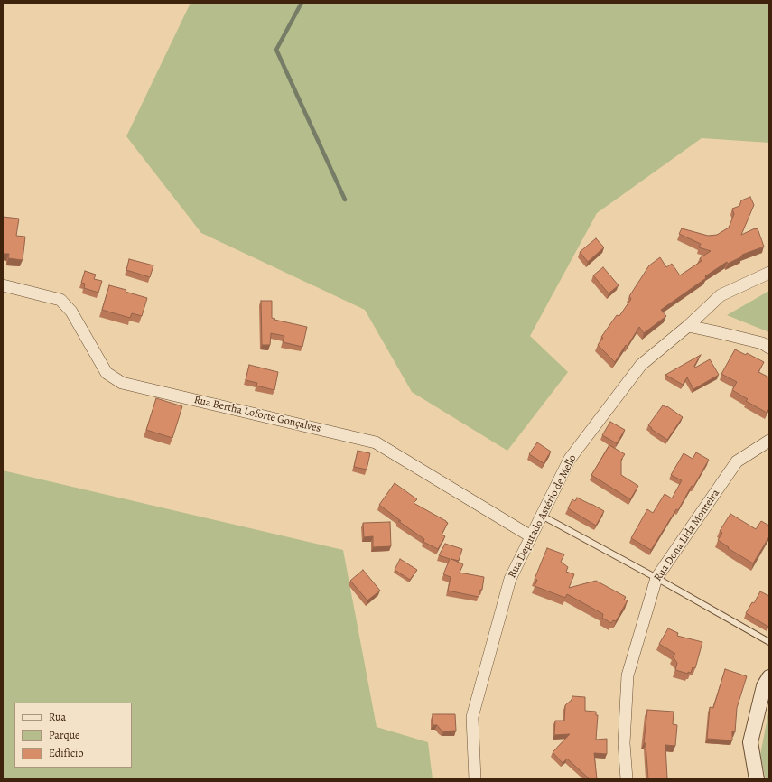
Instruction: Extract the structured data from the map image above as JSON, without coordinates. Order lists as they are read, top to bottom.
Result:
{
  "streets": {
    "street": ["Rua Bertha Loforte Gonçalves", "Rua Deputado Astério de Mello", "Rua Dona Lida Monteira"]
  },
  "crossings": [
    ["Rua Bertha Loforte Gonçalves", "Rua Deputado Astério de Mello"]
  ],
  "legend": ["Rua", "Parque", "Edifício"]
}
